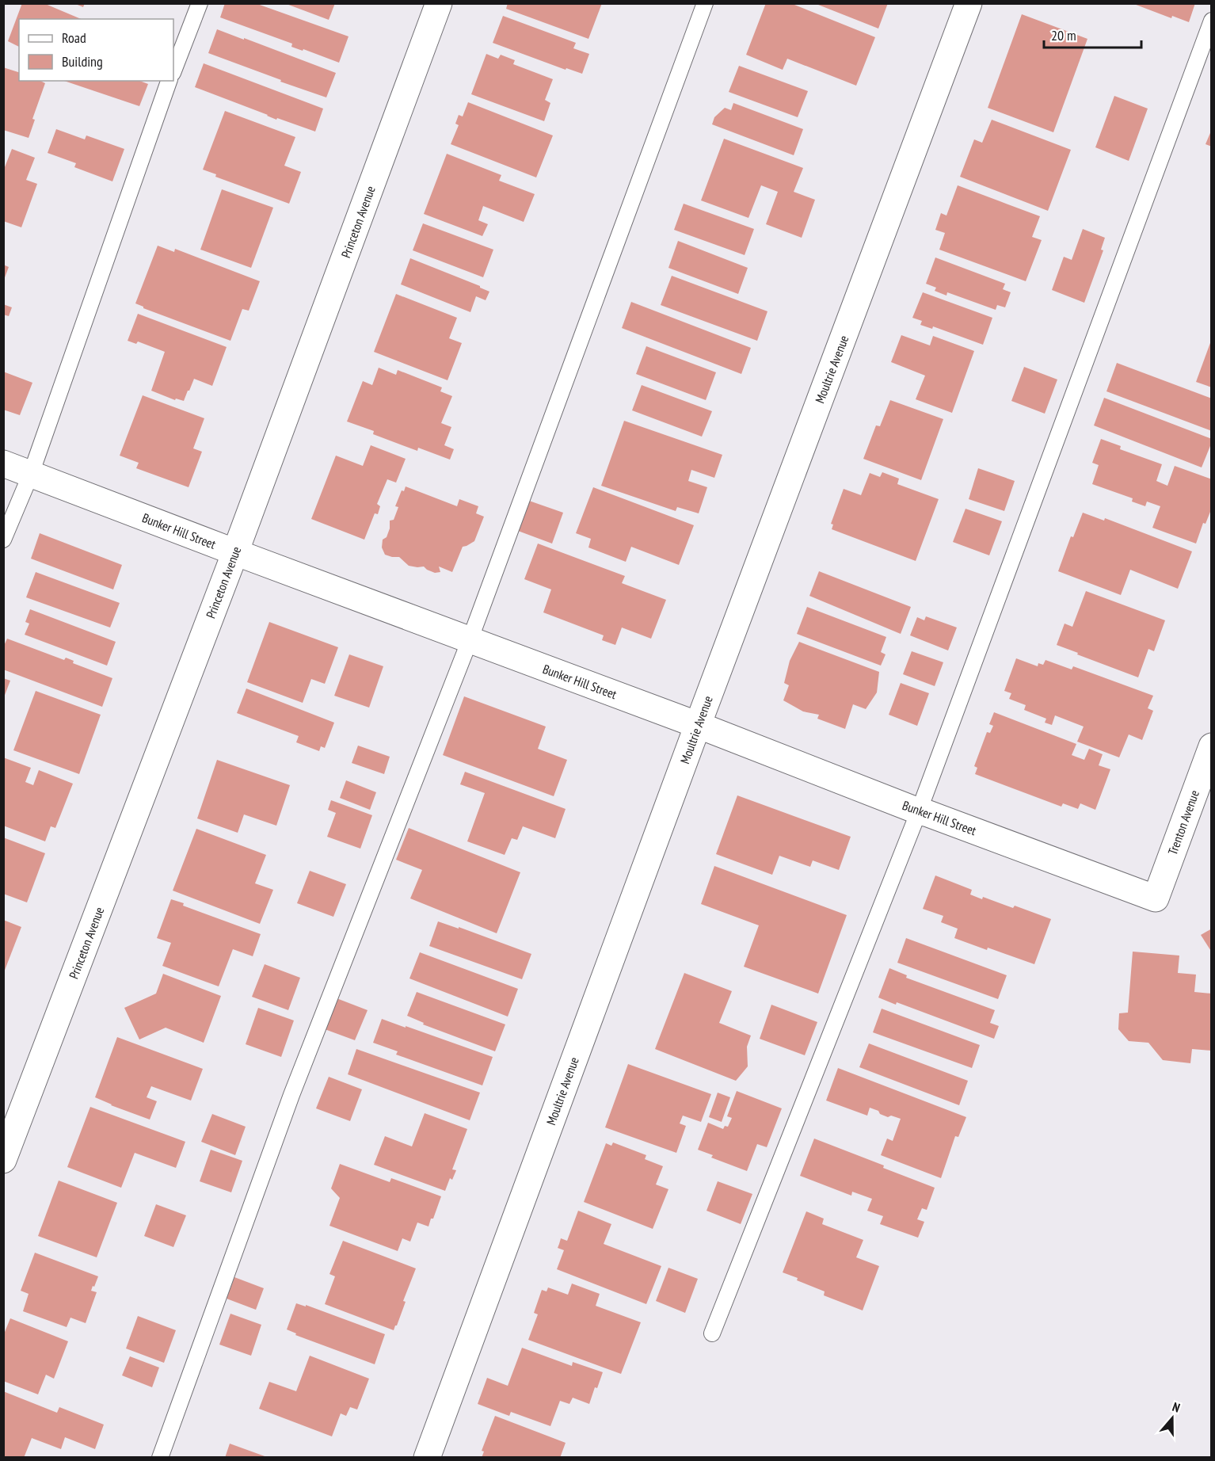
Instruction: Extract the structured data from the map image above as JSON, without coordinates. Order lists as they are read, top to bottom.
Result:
{
  "streets": {
    "street": [
      "Princeton Avenue",
      "Moultrie Avenue",
      "Bunker Hill Street",
      "Trenton Avenue"
    ]
  },
  "crossings": [
    ["Princeton Avenue", "Bunker Hill Street"],
    ["Moultrie Avenue", "Bunker Hill Street"],
    ["Bunker Hill Street", "Trenton Avenue"]
  ],
  "legend": ["Road", "Building"],
  "scale_bar": "20 m",
  "north": "top"
}
